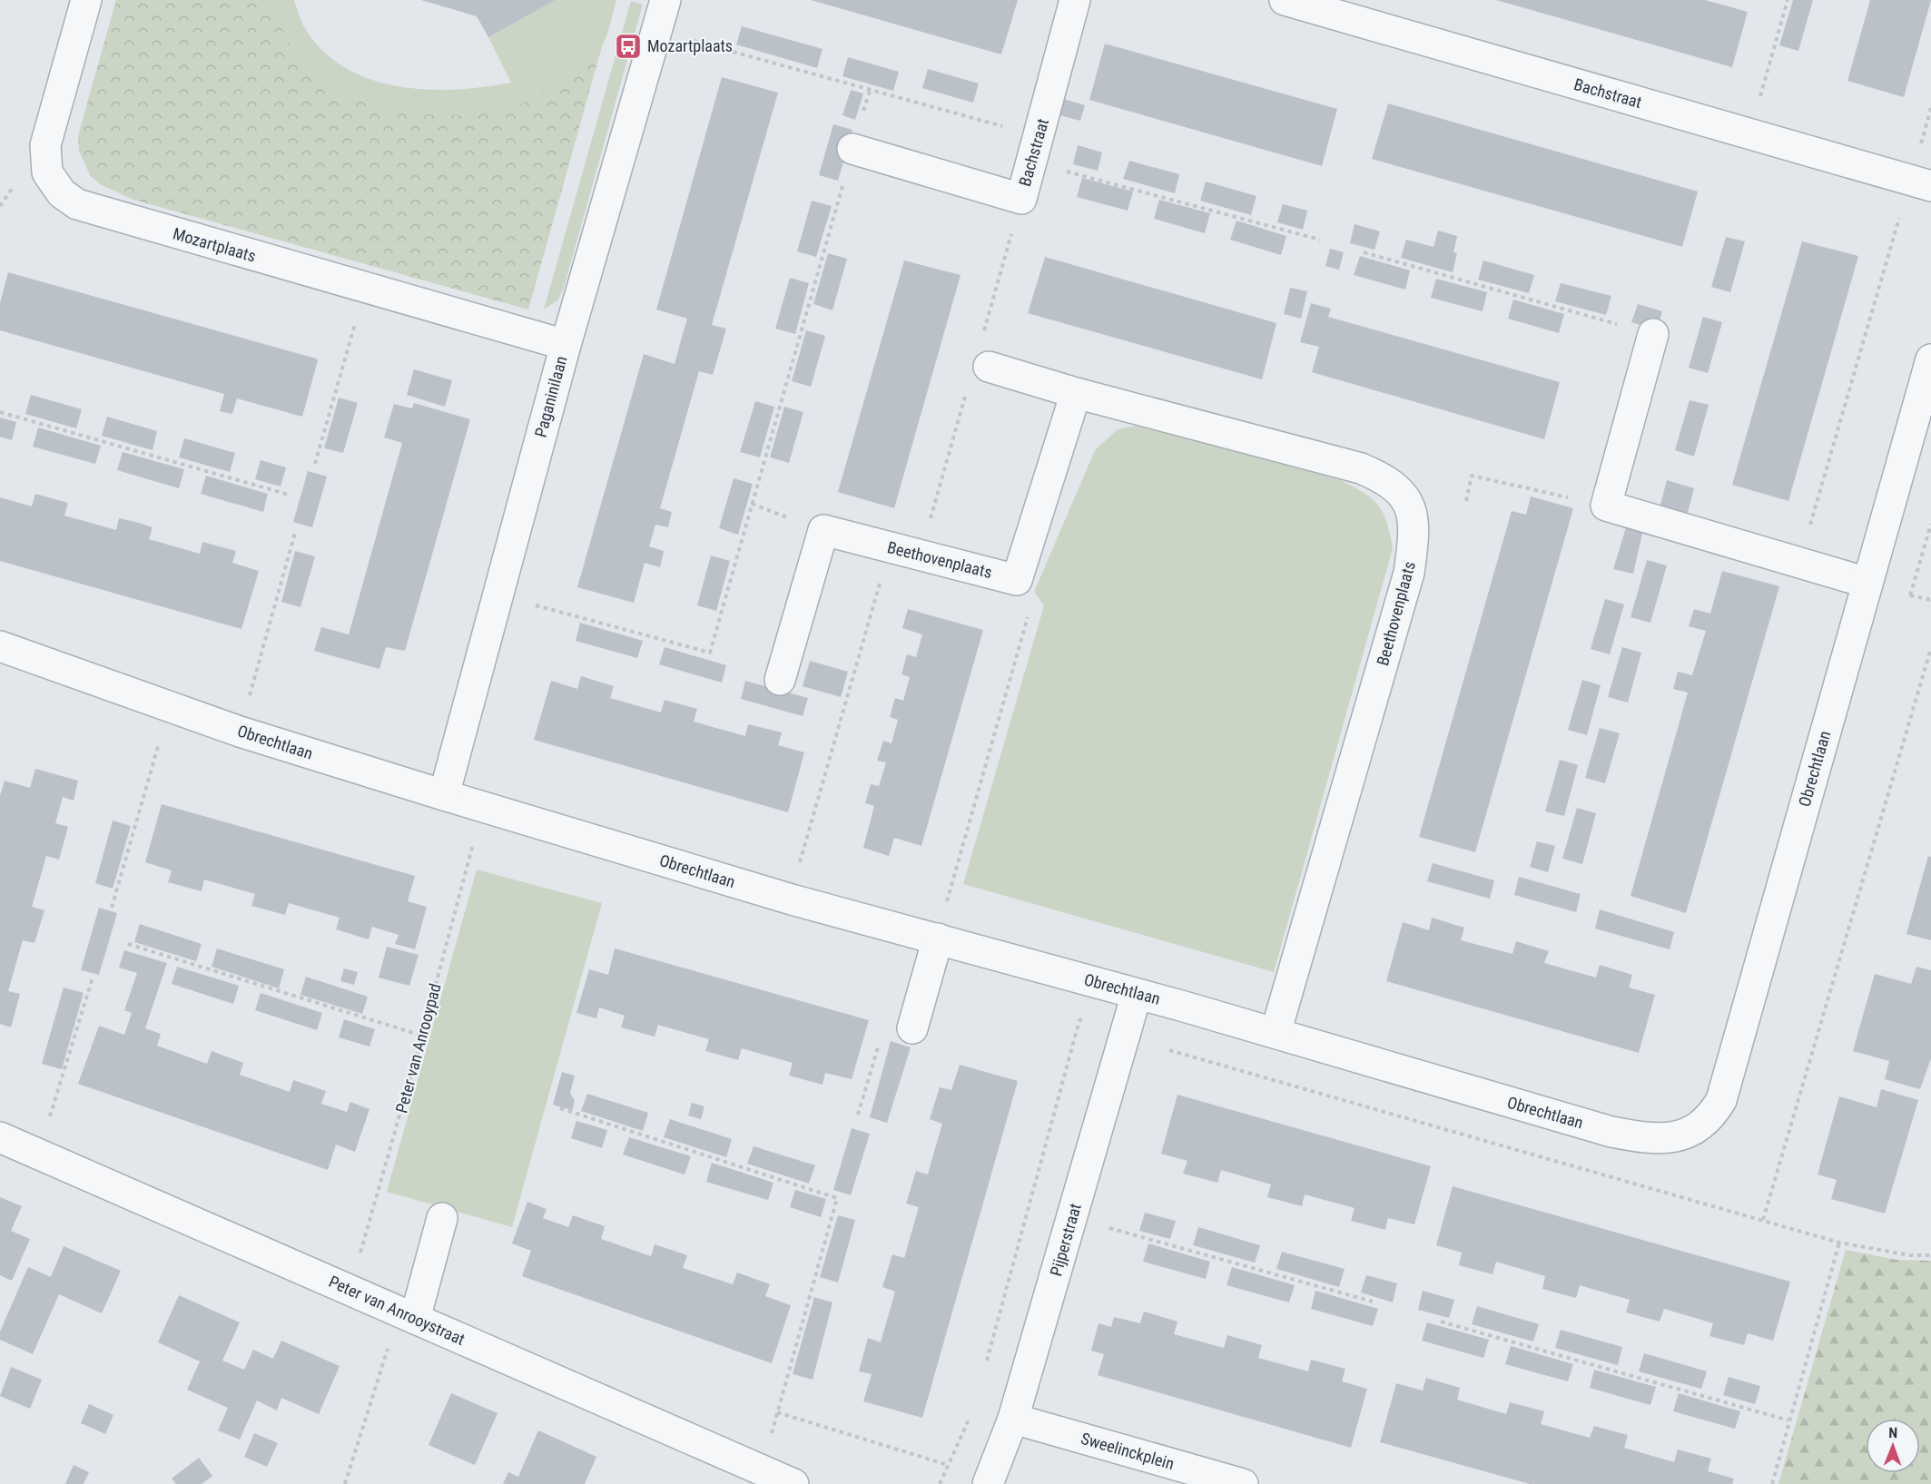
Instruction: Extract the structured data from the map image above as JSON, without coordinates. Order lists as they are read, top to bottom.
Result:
{
  "streets": {
    "street": [
      "Bachstraat",
      "Mozartplaats",
      "Paganinilaan",
      "Beethovenplaats",
      "Obrechtlaan",
      "Pijperstraat",
      "Peter van Anrooystraat",
      "Sweelinckplein"
    ],
    "path": ["Peter van Anrooypad"]
  },
  "crossings": [
    ["Mozartplaats", "Paganinilaan"],
    ["Paganinilaan", "Obrechtlaan"],
    ["Beethovenplaats", "Obrechtlaan"],
    ["Obrechtlaan", "Peter van Anrooypad"],
    ["Obrechtlaan", "Pijperstraat"],
    ["Peter van Anrooypad", "Peter van Anrooystraat"],
    ["Pijperstraat", "Sweelinckplein"]
  ],
  "places": {
    "bus stop": ["Mozartplaats"]
  },
  "north": "top"
}
